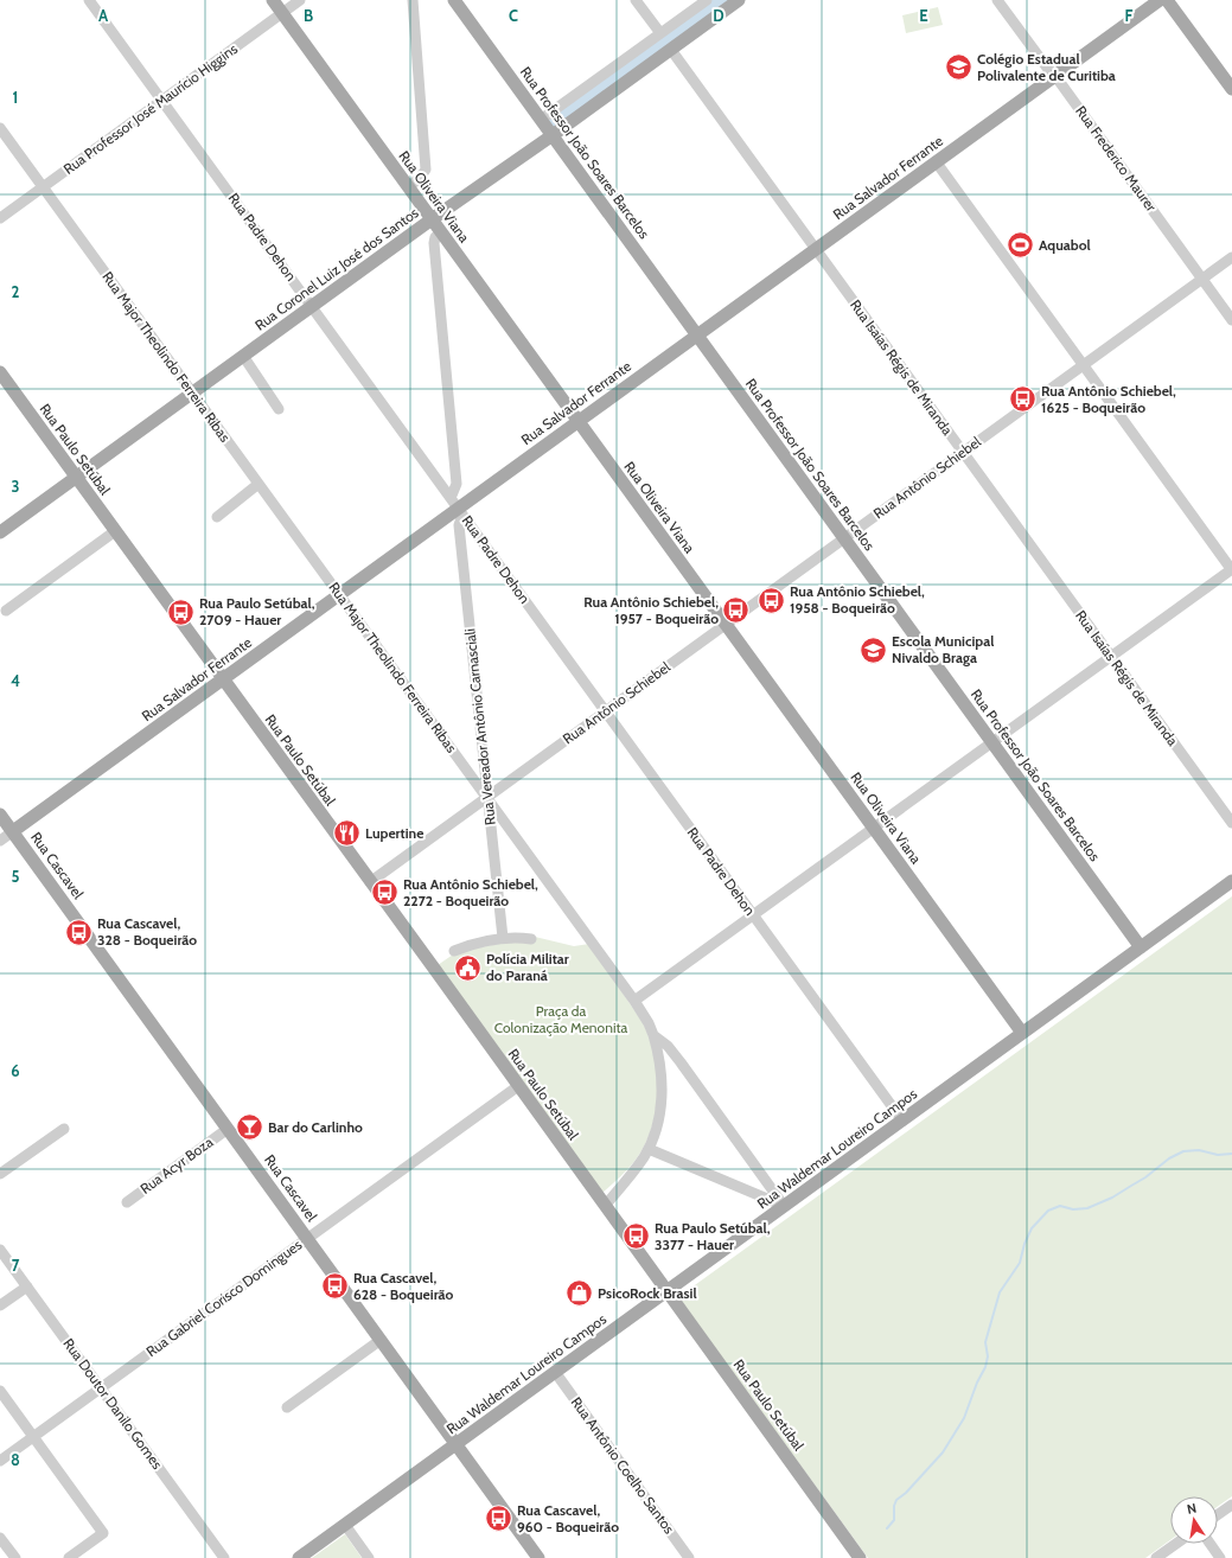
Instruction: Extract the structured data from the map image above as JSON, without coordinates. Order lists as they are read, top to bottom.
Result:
{
  "streets": {
    "main road": [
      "Rua Professor João Soares Barcelos",
      "Rua Salvador Ferrante",
      "Rua Oliveira Viana",
      "Rua Coronel Luiz José dos Santos",
      "Rua Paulo Setúbal",
      "Rua Cascavel",
      "Rua Waldemar Loureiro Campos"
    ],
    "street": [
      "Rua Professor José Maurício Higgins",
      "Rua Frederico Maurer",
      "Rua Padre Dehon",
      "Rua Major Theolindo Ferreira Ribas",
      "Rua Isaías Régis de Miranda",
      "Rua Antônio Schiebel",
      "Rua Vereador Antônio Carnasciali",
      "Rua Acyr Boza",
      "Rua Gabriel Corisco Domingues",
      "Rua Doutor Danilo Gomes",
      "Rua Antônio Coelho Santos"
    ]
  },
  "crossings": [
    ["Rua Professor José Maurício Higgins", "Rua Oliveira Viana"],
    ["Rua Professor José Maurício Higgins", "Rua Padre Dehon"],
    ["Rua Professor José Maurício Higgins", "Rua Major Theolindo Ferreira Ribas"],
    ["Rua Professor João Soares Barcelos", "Rua Salvador Ferrante"],
    ["Rua Professor João Soares Barcelos", "Rua Coronel Luiz José dos Santos"],
    ["Rua Professor João Soares Barcelos", "Rua Antônio Schiebel"],
    ["Rua Professor João Soares Barcelos", "Rua Waldemar Loureiro Campos"],
    ["Rua Frederico Maurer", "Rua Salvador Ferrante"],
    ["Rua Frederico Maurer", "Rua Antônio Schiebel"],
    ["Rua Salvador Ferrante", "Rua Oliveira Viana"],
    ["Rua Salvador Ferrante", "Rua Padre Dehon"],
    ["Rua Salvador Ferrante", "Rua Major Theolindo Ferreira Ribas"],
    ["Rua Salvador Ferrante", "Rua Isaías Régis de Miranda"],
    ["Rua Salvador Ferrante", "Rua Paulo Setúbal"],
    ["Rua Salvador Ferrante", "Rua Vereador Antônio Carnasciali"],
    ["Rua Salvador Ferrante", "Rua Cascavel"],
    ["Rua Oliveira Viana", "Rua Coronel Luiz José dos Santos"],
    ["Rua Oliveira Viana", "Rua Antônio Schiebel"],
    ["Rua Oliveira Viana", "Rua Vereador Antônio Carnasciali"],
    ["Rua Oliveira Viana", "Rua Waldemar Loureiro Campos"],
    ["Rua Padre Dehon", "Rua Coronel Luiz José dos Santos"],
    ["Rua Padre Dehon", "Rua Antônio Schiebel"],
    ["Rua Padre Dehon", "Rua Vereador Antônio Carnasciali"],
    ["Rua Padre Dehon", "Rua Waldemar Loureiro Campos"],
    ["Rua Coronel Luiz José dos Santos", "Rua Major Theolindo Ferreira Ribas"],
    ["Rua Coronel Luiz José dos Santos", "Rua Isaías Régis de Miranda"],
    ["Rua Coronel Luiz José dos Santos", "Rua Paulo Setúbal"],
    ["Rua Major Theolindo Ferreira Ribas", "Rua Antônio Schiebel"],
    ["Rua Major Theolindo Ferreira Ribas", "Rua Vereador Antônio Carnasciali"],
    ["Rua Major Theolindo Ferreira Ribas", "Rua Waldemar Loureiro Campos"],
    ["Rua Isaías Régis de Miranda", "Rua Antônio Schiebel"],
    ["Rua Paulo Setúbal", "Rua Antônio Schiebel"],
    ["Rua Paulo Setúbal", "Rua Waldemar Loureiro Campos"],
    ["Rua Paulo Setúbal", "Rua Gabriel Corisco Domingues"],
    ["Rua Antônio Schiebel", "Rua Vereador Antônio Carnasciali"],
    ["Rua Cascavel", "Rua Waldemar Loureiro Campos"],
    ["Rua Cascavel", "Rua Acyr Boza"],
    ["Rua Cascavel", "Rua Gabriel Corisco Domingues"],
    ["Rua Waldemar Loureiro Campos", "Rua Antônio Coelho Santos"],
    ["Rua Gabriel Corisco Domingues", "Rua Doutor Danilo Gomes"]
  ],
  "parks": ["Praça da Colonização Menonita"],
  "places": {
    "school or university": ["Colégio Estadual Polivalente de Curitiba", "Escola Municipal Nivaldo Braga"],
    "sports": ["Aquabol"],
    "bus stop": [
      "Rua Antônio Schiebel, 1625 - Boqueirão",
      "Rua Antônio Schiebel, 1958 - Boqueirão",
      "Rua Antônio Schiebel, 1957 - Boqueirão",
      "Rua Paulo Setúbal, 2709 - Hauer",
      "Rua Antônio Schiebel, 2272 - Boqueirão",
      "Rua Cascavel, 328 - Boqueirão",
      "Rua Paulo Setúbal, 3377 - Hauer",
      "Rua Cascavel, 628 - Boqueirão",
      "Rua Cascavel, 960 - Boqueirão"
    ],
    "restaurant": ["Lupertine"],
    "public building": ["Polícia Militar do Paraná"],
    "bar": ["Bar do Carlinho"],
    "shop": ["PsicoRock Brasil"]
  },
  "north": "top",
  "grid": {
    "columns": [
      "A",
      "B",
      "C",
      "D",
      "E",
      "F"
    ],
    "rows": [
      "1",
      "2",
      "3",
      "4",
      "5",
      "6",
      "7",
      "8"
    ]
  }
}
